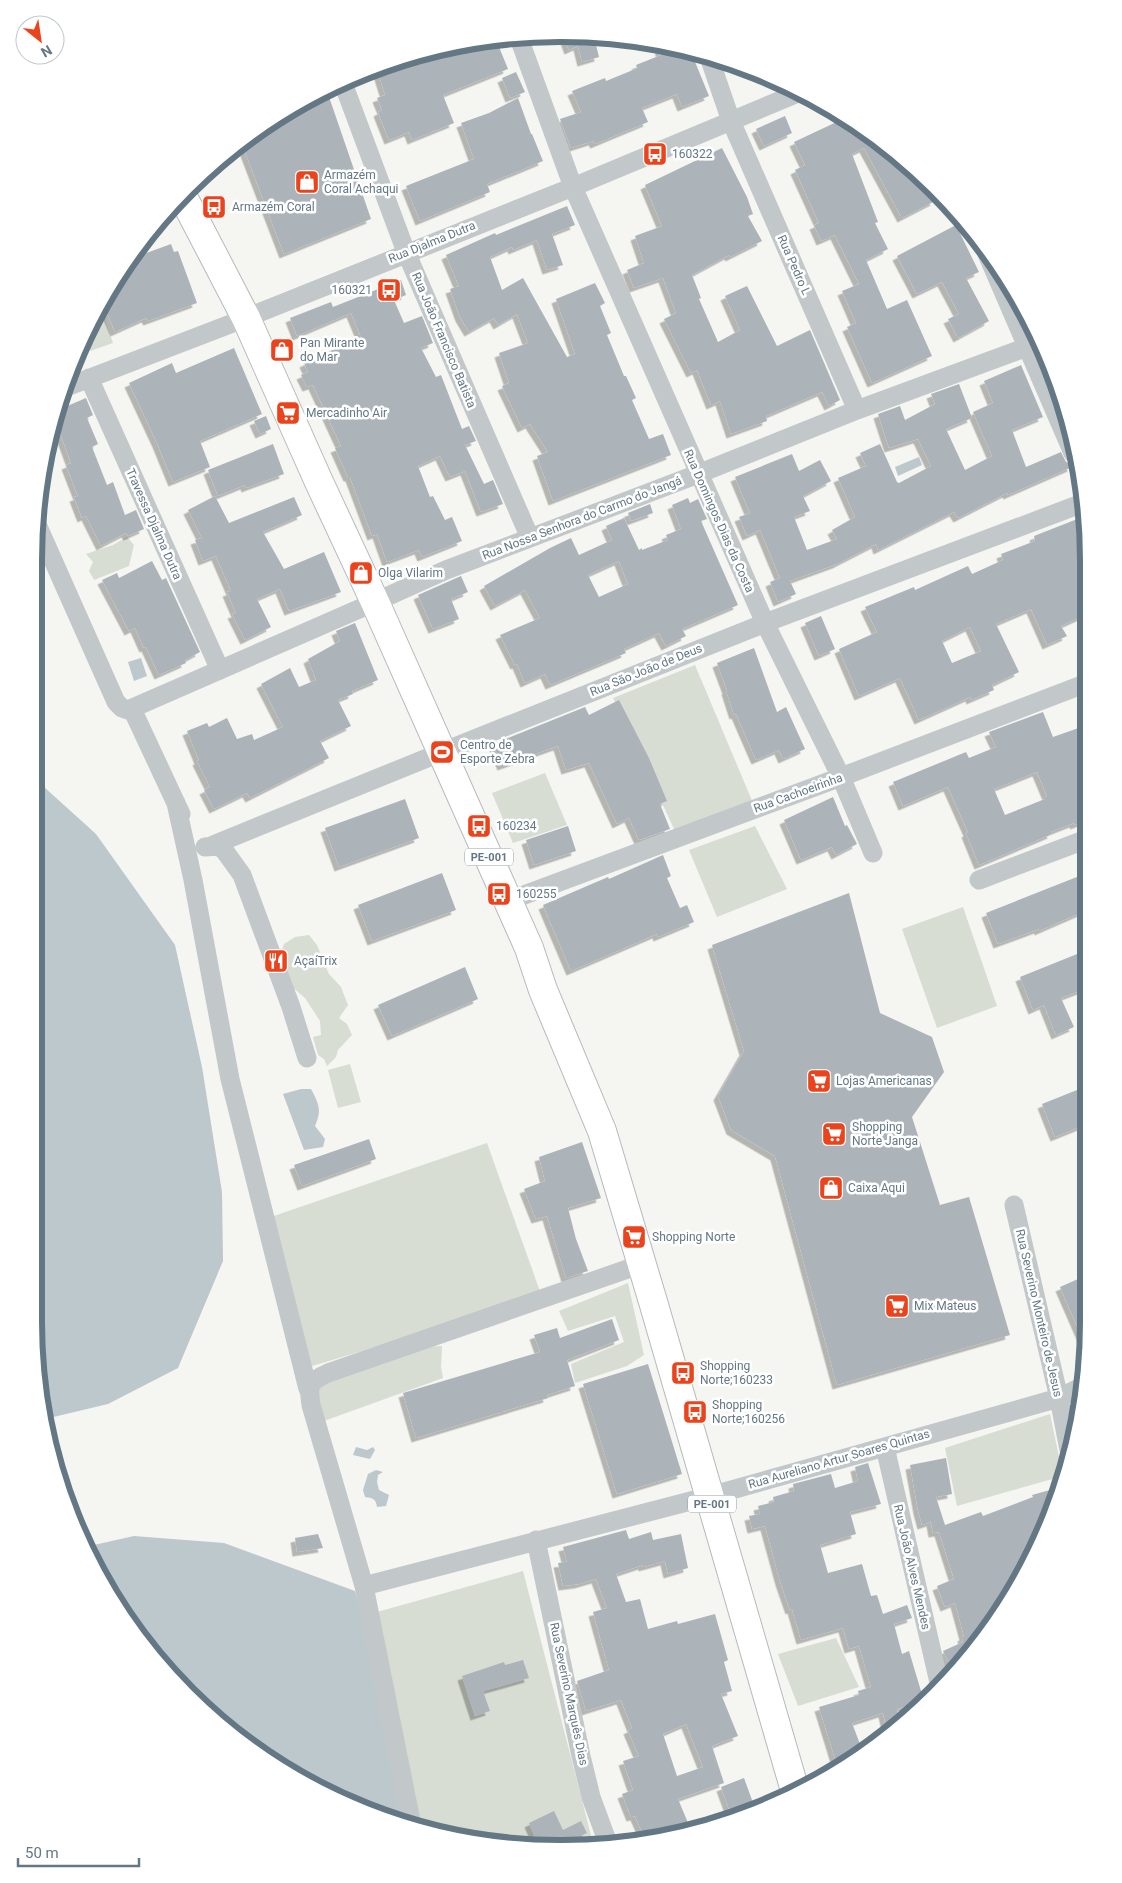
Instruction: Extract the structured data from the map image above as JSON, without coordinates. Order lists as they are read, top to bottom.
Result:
{
  "streets": {
    "main road": ["PE-001"],
    "street": [
      "Rua Djalma Dutra",
      "Rua Pedro L",
      "Rua João Francisco Batista",
      "Rua Nossa Senhora do Carmo do Jangá",
      "Rua Domingos Dias da Costa",
      "Travessa Djalma Dutra",
      "Rua São João de Deus",
      "Rua Cachoeirinha",
      "Rua Severino Monteiro de Jesus",
      "Rua Aureliano Artur Soares Quintas",
      "Rua João Alves Mendes",
      "Rua Severino Marquês Dias"
    ]
  },
  "crossings": [
    ["Rua Djalma Dutra", "Rua Pedro L"],
    ["Rua Djalma Dutra", "Rua João Francisco Batista"],
    ["Rua Djalma Dutra", "Rua Domingos Dias da Costa"],
    ["Rua Djalma Dutra", "Travessa Djalma Dutra"],
    ["Rua Djalma Dutra", "PE-001"],
    ["Rua Pedro L", "Rua Nossa Senhora do Carmo do Jangá"],
    ["Rua João Francisco Batista", "Rua Nossa Senhora do Carmo do Jangá"],
    ["Rua Nossa Senhora do Carmo do Jangá", "Rua Domingos Dias da Costa"],
    ["Rua Nossa Senhora do Carmo do Jangá", "Travessa Djalma Dutra"],
    ["Rua Nossa Senhora do Carmo do Jangá", "PE-001"],
    ["Rua Domingos Dias da Costa", "Rua São João de Deus"],
    ["Rua Domingos Dias da Costa", "Rua Cachoeirinha"],
    ["Rua São João de Deus", "PE-001"],
    ["Rua Cachoeirinha", "PE-001"],
    ["PE-001", "Rua Aureliano Artur Soares Quintas"],
    ["Rua Severino Monteiro de Jesus", "Rua Aureliano Artur Soares Quintas"],
    ["Rua Aureliano Artur Soares Quintas", "Rua João Alves Mendes"],
    ["Rua Aureliano Artur Soares Quintas", "Rua Severino Marquês Dias"]
  ],
  "places": {
    "bus stop": [
      "160322",
      "Armazém Coral",
      "160321",
      "160234",
      "160255",
      "Shopping Norte;160233",
      "Shopping Norte;160256"
    ],
    "shop": [
      "Armazém Coral Achaqui",
      "Pan Mirante do Mar",
      "Olga Vilarim",
      "Caixa Aqui"
    ],
    "supermarket": [
      "Mercadinho Air",
      "Lojas Americanas",
      "Shopping Norte Janga",
      "Shopping Norte",
      "Mix Mateus"
    ],
    "sports": ["Centro de Esporte Zebra"],
    "restaurant": ["AçaíTrix"]
  },
  "scale_bar": "50 m",
  "north": "bottom right"
}
